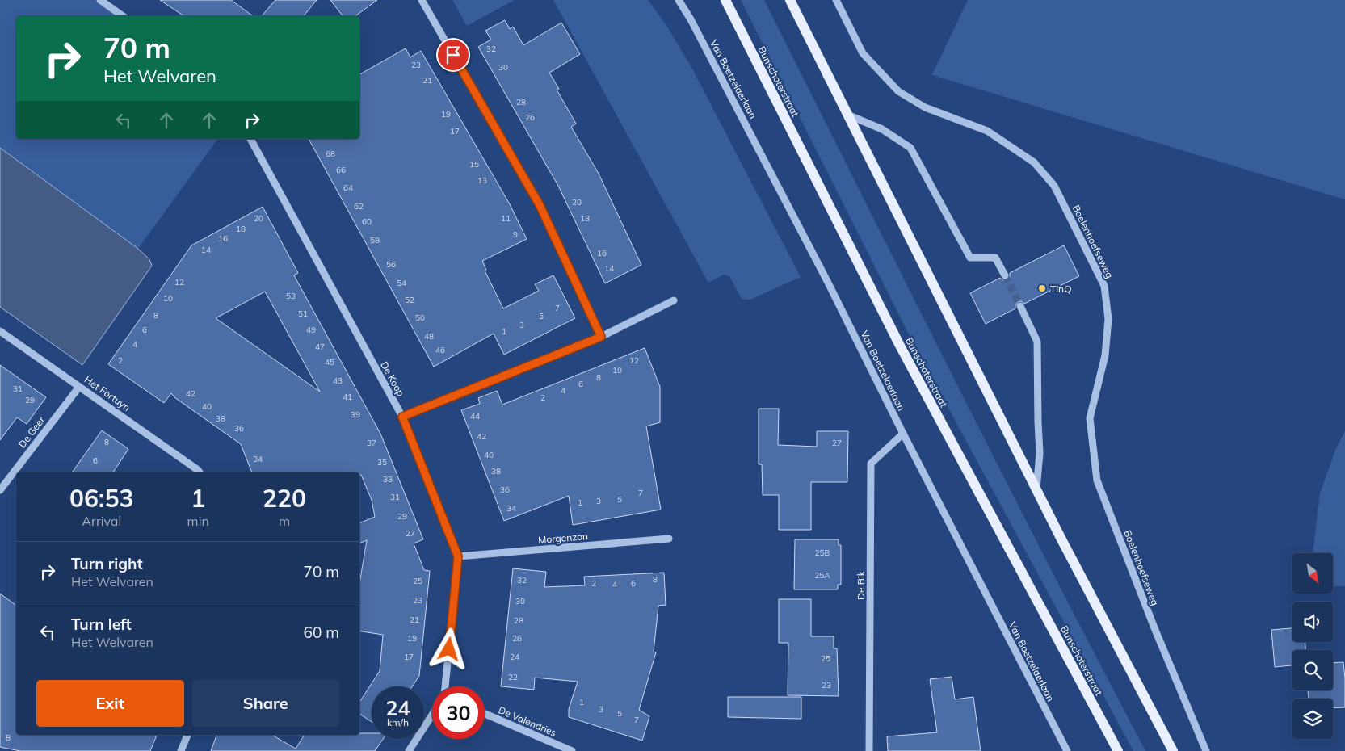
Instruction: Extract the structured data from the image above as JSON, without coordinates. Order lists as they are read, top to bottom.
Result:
{
  "streets": {
    "main road": ["Bunschoterstraat"],
    "street": [
      "Van Boetzelaerlaan",
      "Boelenhoefseweg",
      "De Koop",
      "Het Fortuyn",
      "De Geer",
      "Morgenzon",
      "De Bik",
      "De Valendries"
    ]
  },
  "crossings": [
    ["Van Boetzelaerlaan", "De Bik"],
    ["De Koop", "Morgenzon"],
    ["Het Fortuyn", "De Geer"]
  ],
  "places": ["TinQ"],
  "house_numbers": [
    "32",
    "23",
    "30",
    "21",
    "28",
    "19",
    "26",
    "17",
    "68",
    "15",
    "66",
    "13",
    "64",
    "20",
    "62",
    "20",
    "11",
    "18",
    "60",
    "18",
    "9",
    "16",
    "58",
    "14",
    "16",
    "56",
    "14",
    "12",
    "54",
    "53",
    "10",
    "52",
    "7",
    "51",
    "8",
    "5",
    "50",
    "3",
    "6",
    "49",
    "1",
    "48",
    "4",
    "47",
    "46",
    "2",
    "12",
    "45",
    "10",
    "8",
    "43",
    "6",
    "31",
    "4",
    "42",
    "41",
    "2",
    "29",
    "40",
    "39",
    "44",
    "38",
    "36",
    "42",
    "8",
    "37",
    "27",
    "40",
    "34",
    "6",
    "35",
    "38",
    "33",
    "36",
    "7",
    "31",
    "5",
    "3",
    "1",
    "34",
    "29",
    "27",
    "25B",
    "25A",
    "8",
    "32",
    "25",
    "2",
    "6",
    "4",
    "23",
    "30",
    "21",
    "28",
    "19",
    "26",
    "17",
    "24",
    "25",
    "22",
    "23",
    "1",
    "3",
    "5",
    "7",
    "8"
  ],
  "north": "bottom right",
  "page": {
    "turn": ["70 m", "Het Welvaren"],
    "eta": [
      "06:53",
      "Arrival",
      "1",
      "min",
      "220",
      "m"
    ],
    "list": [
      {
        "name": "Turn right",
        "note": "Het Welvaren",
        "value": "70 m"
      },
      {
        "name": "Turn left",
        "note": "Het Welvaren",
        "value": "60 m"
      }
    ],
    "buttons": ["Exit", "Share"],
    "speed": "24 km/h",
    "limit": "30"
  }
}
